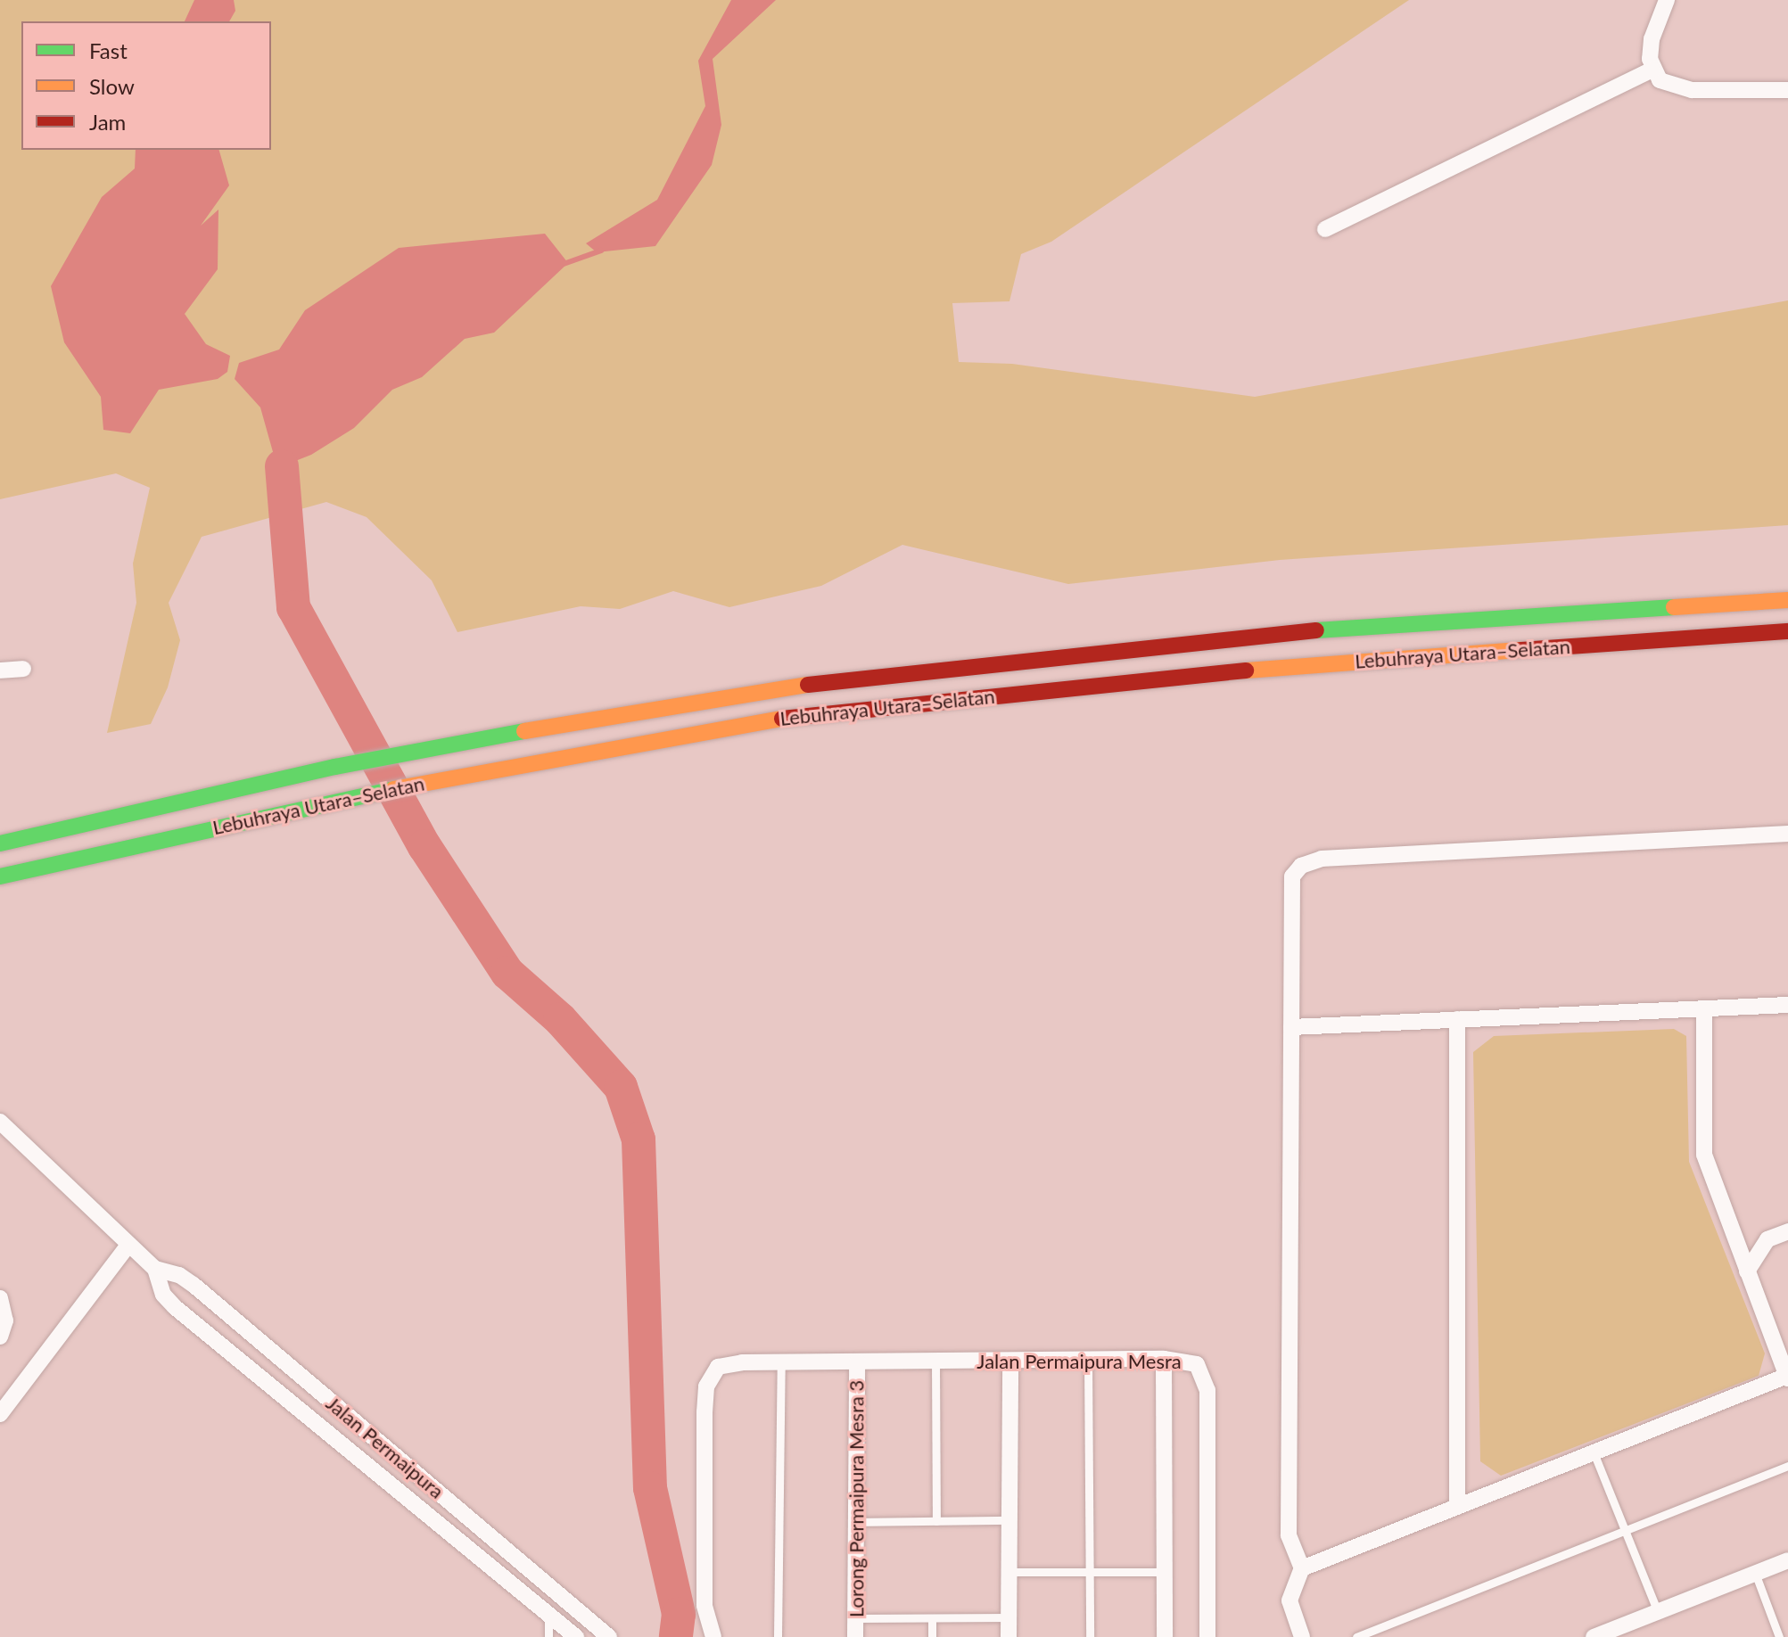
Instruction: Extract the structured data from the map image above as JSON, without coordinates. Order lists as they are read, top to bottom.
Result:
{
  "streets": {
    "highway": ["Lebuhraya Utara–Selatan"],
    "street": ["Jalan Permaipura Mesra", "Jalan Permaipura", "Lorong Permaipura Mesra 3"]
  },
  "crossings": [
    ["Jalan Permaipura Mesra", "Lorong Permaipura Mesra 3"]
  ],
  "legend": ["Fast", "Slow", "Jam"]
}
